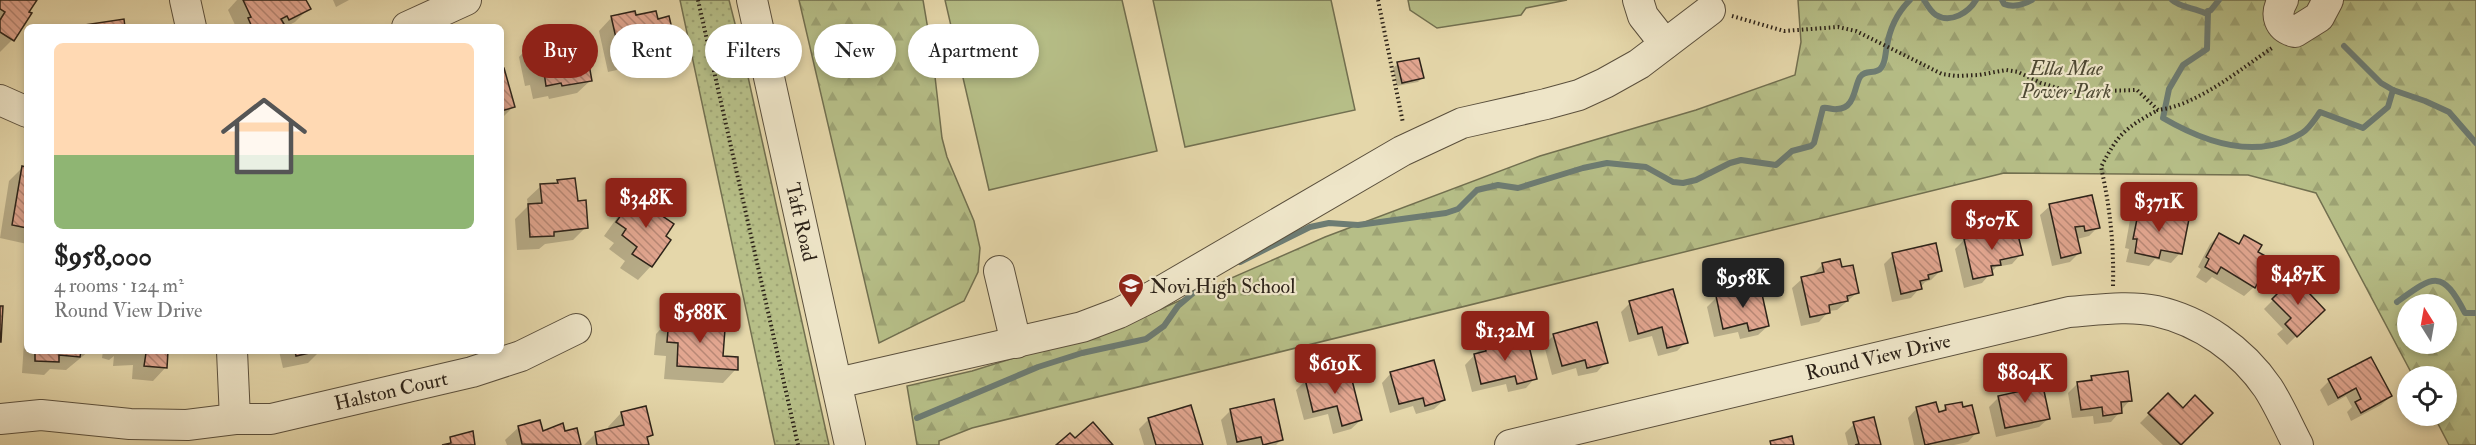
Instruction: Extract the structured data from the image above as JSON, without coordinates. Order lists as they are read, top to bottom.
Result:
{
  "streets": {
    "street": ["Taft Road", "Round View Drive", "Halston Court"]
  },
  "parks": ["Ella Mae Power Park"],
  "places": {
    "school or university": ["Novi High School"]
  },
  "north": "top",
  "page": {
    "chip": [
      "Buy",
      "Rent",
      "Filters",
      "New",
      "Apartment"
    ],
    "list": [
      {
        "name": "$958,000",
        "note": "4 rooms · 124 m² · Round View Drive"
      }
    ],
    "price": [
      "$348K",
      "$371K",
      "$507K",
      "$487K",
      "$958K",
      "$588K",
      "$1.32M",
      "$619K",
      "$804K"
    ]
  }
}
